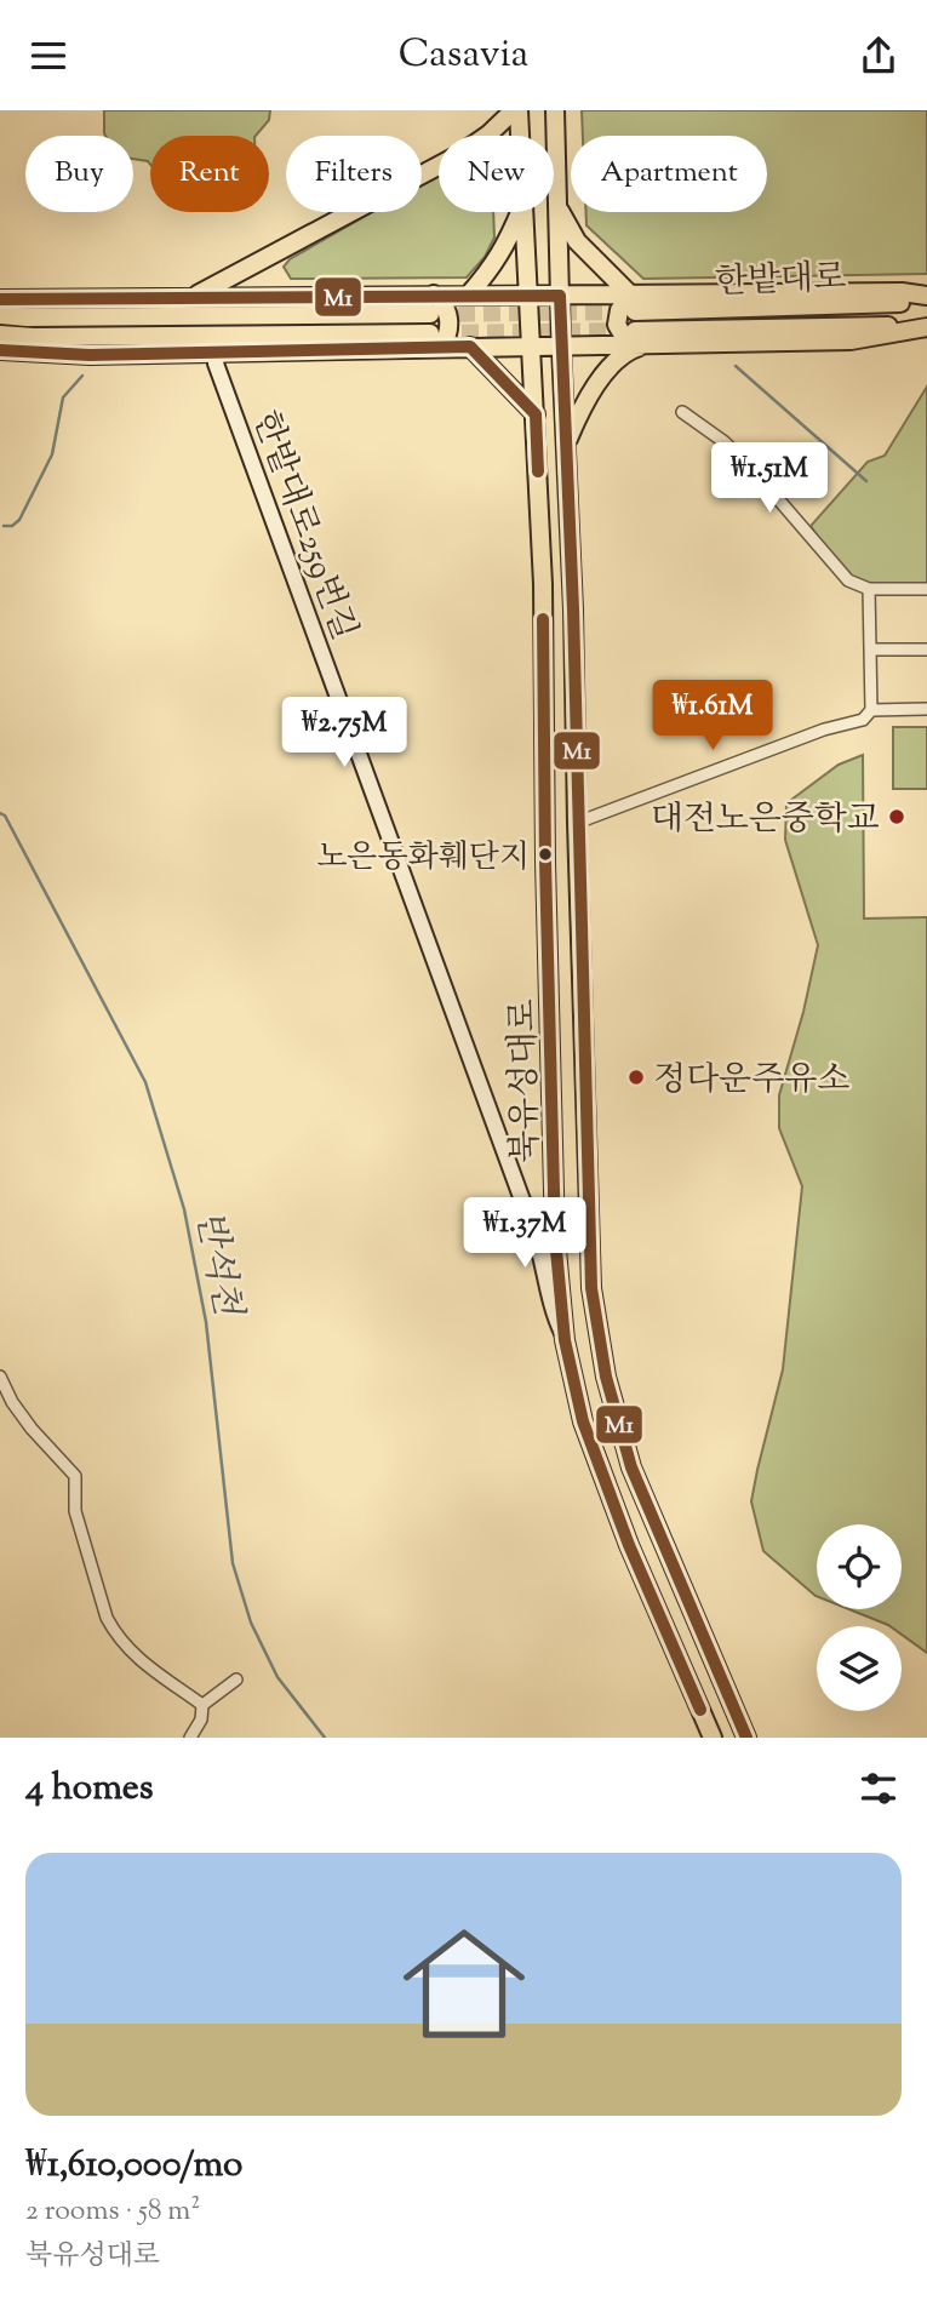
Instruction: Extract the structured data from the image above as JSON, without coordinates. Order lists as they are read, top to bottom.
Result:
{
  "streets": {
    "main road": ["한밭대로", "북유성대로"],
    "street": ["한밭대로259번길"]
  },
  "crossings": [
    ["한밭대로", "북유성대로"],
    ["한밭대로259번길", "북유성대로"]
  ],
  "water": ["반석천"],
  "places": ["대전노은중학교", "노은동화훼단지", "정다운주유소"],
  "lines": ["transit line M1"],
  "page": {
    "header": "Casavia",
    "chip": [
      "Buy",
      "Rent",
      "Filters",
      "New",
      "Apartment"
    ],
    "price": [
      "₩1.51M",
      "₩1.61M",
      "₩2.75M",
      "₩1.37M"
    ],
    "heading": "4 homes",
    "list": [
      {
        "name": "₩1,610,000/mo",
        "note": "2 rooms · 58 m² · 북유성대로"
      }
    ]
  }
}
